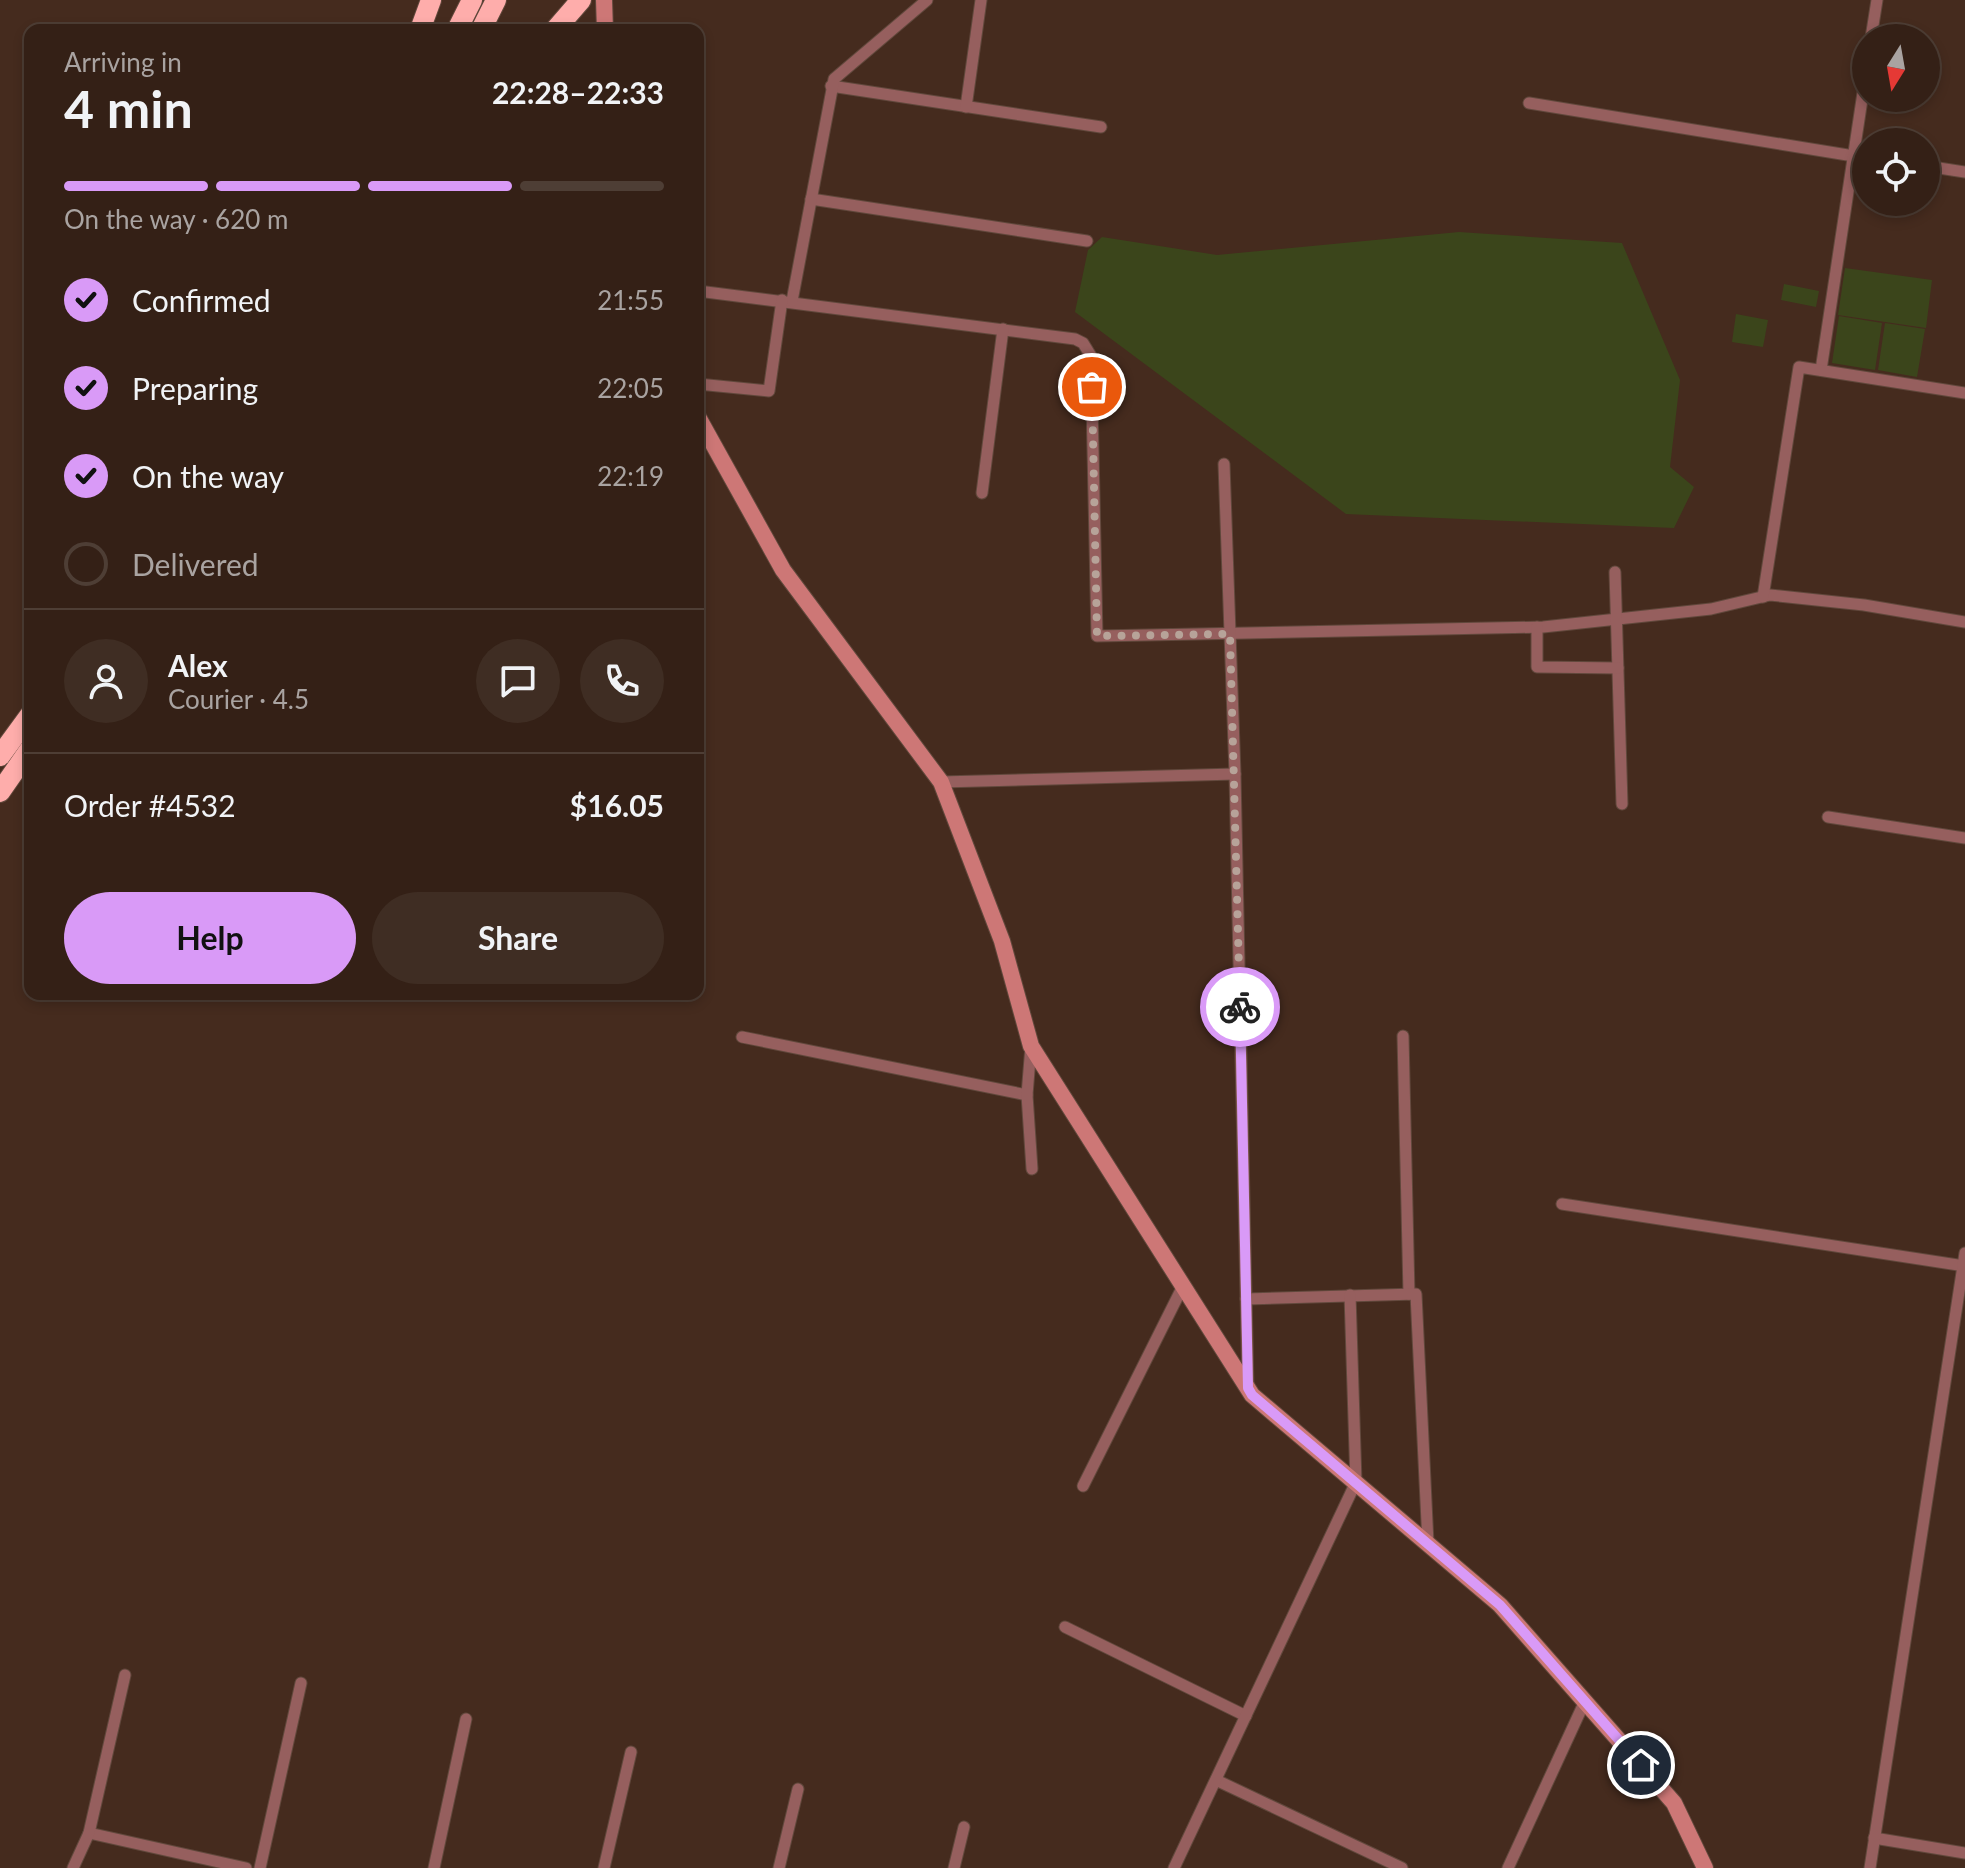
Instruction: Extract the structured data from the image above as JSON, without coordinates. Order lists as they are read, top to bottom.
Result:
{
  "north": "bottom",
  "page": {
    "heading": ["4 min", "Arriving in", "22:28–22:33"],
    "panel": [
      "Alex",
      "Courier · 4.5",
      "Order #4532",
      "$16.05"
    ],
    "bar": "On the way · 620 m",
    "list": [
      ["Confirmed", "21:55"],
      ["Preparing", "22:05"],
      ["On the way", "22:19"],
      "Delivered"
    ],
    "buttons": ["Help", "Share"]
  }
}
